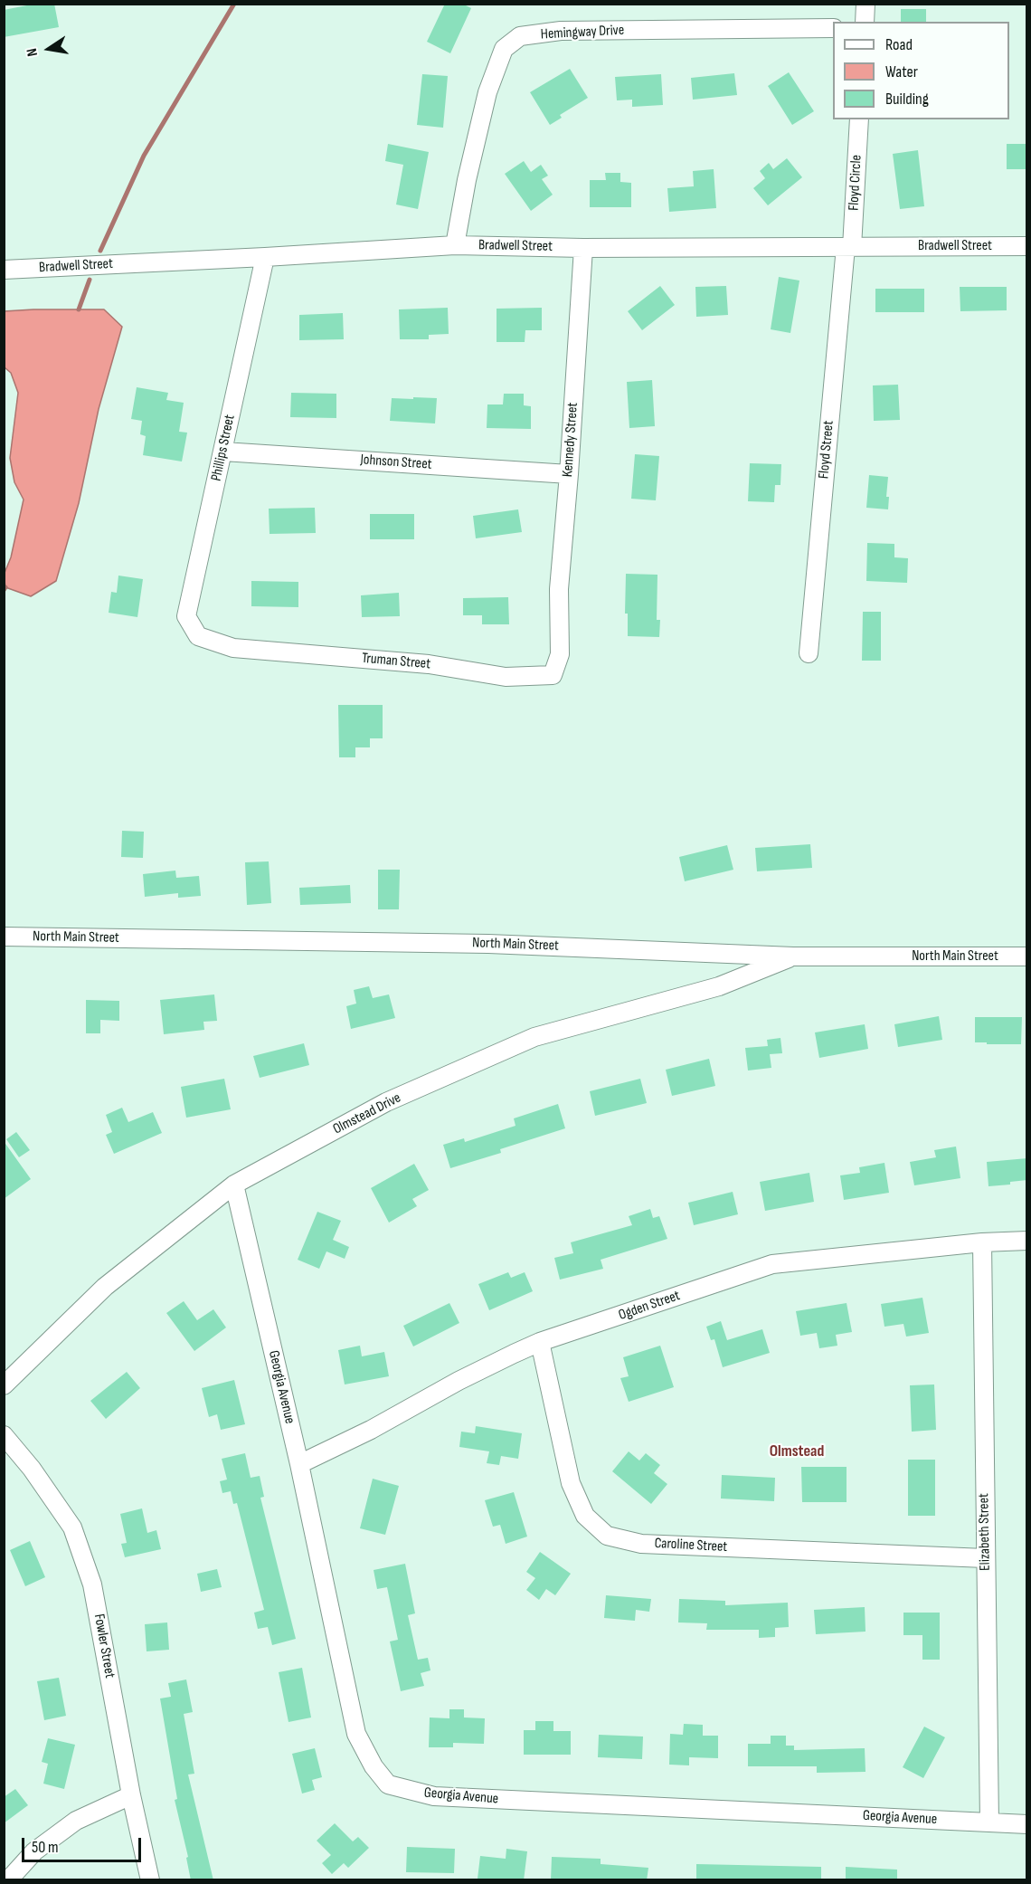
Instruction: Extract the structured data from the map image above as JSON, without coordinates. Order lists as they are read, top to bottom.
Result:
{
  "streets": {
    "street": [
      "Hemingway Drive",
      "Floyd Circle",
      "Bradwell Street",
      "Kennedy Street",
      "Phillips Street",
      "Floyd Street",
      "Johnson Street",
      "Truman Street",
      "North Main Street",
      "Olmstead Drive",
      "Ogden Street",
      "Georgia Avenue",
      "Elizabeth Street",
      "Caroline Street",
      "Fowler Street"
    ]
  },
  "crossings": [
    ["Hemingway Drive", "Bradwell Street"],
    ["Floyd Circle", "Bradwell Street"],
    ["Floyd Circle", "Floyd Street"],
    ["Bradwell Street", "Kennedy Street"],
    ["Bradwell Street", "Phillips Street"],
    ["Bradwell Street", "Floyd Street"],
    ["Kennedy Street", "Johnson Street"],
    ["Kennedy Street", "Truman Street"],
    ["Phillips Street", "Johnson Street"],
    ["Phillips Street", "Truman Street"],
    ["North Main Street", "Olmstead Drive"],
    ["Olmstead Drive", "Georgia Avenue"],
    ["Ogden Street", "Georgia Avenue"],
    ["Ogden Street", "Elizabeth Street"],
    ["Ogden Street", "Caroline Street"],
    ["Georgia Avenue", "Elizabeth Street"],
    ["Elizabeth Street", "Caroline Street"]
  ],
  "districts": ["Olmstead"],
  "legend": ["Road", "Water", "Building"],
  "scale_bar": "50 m",
  "north": "left"
}
